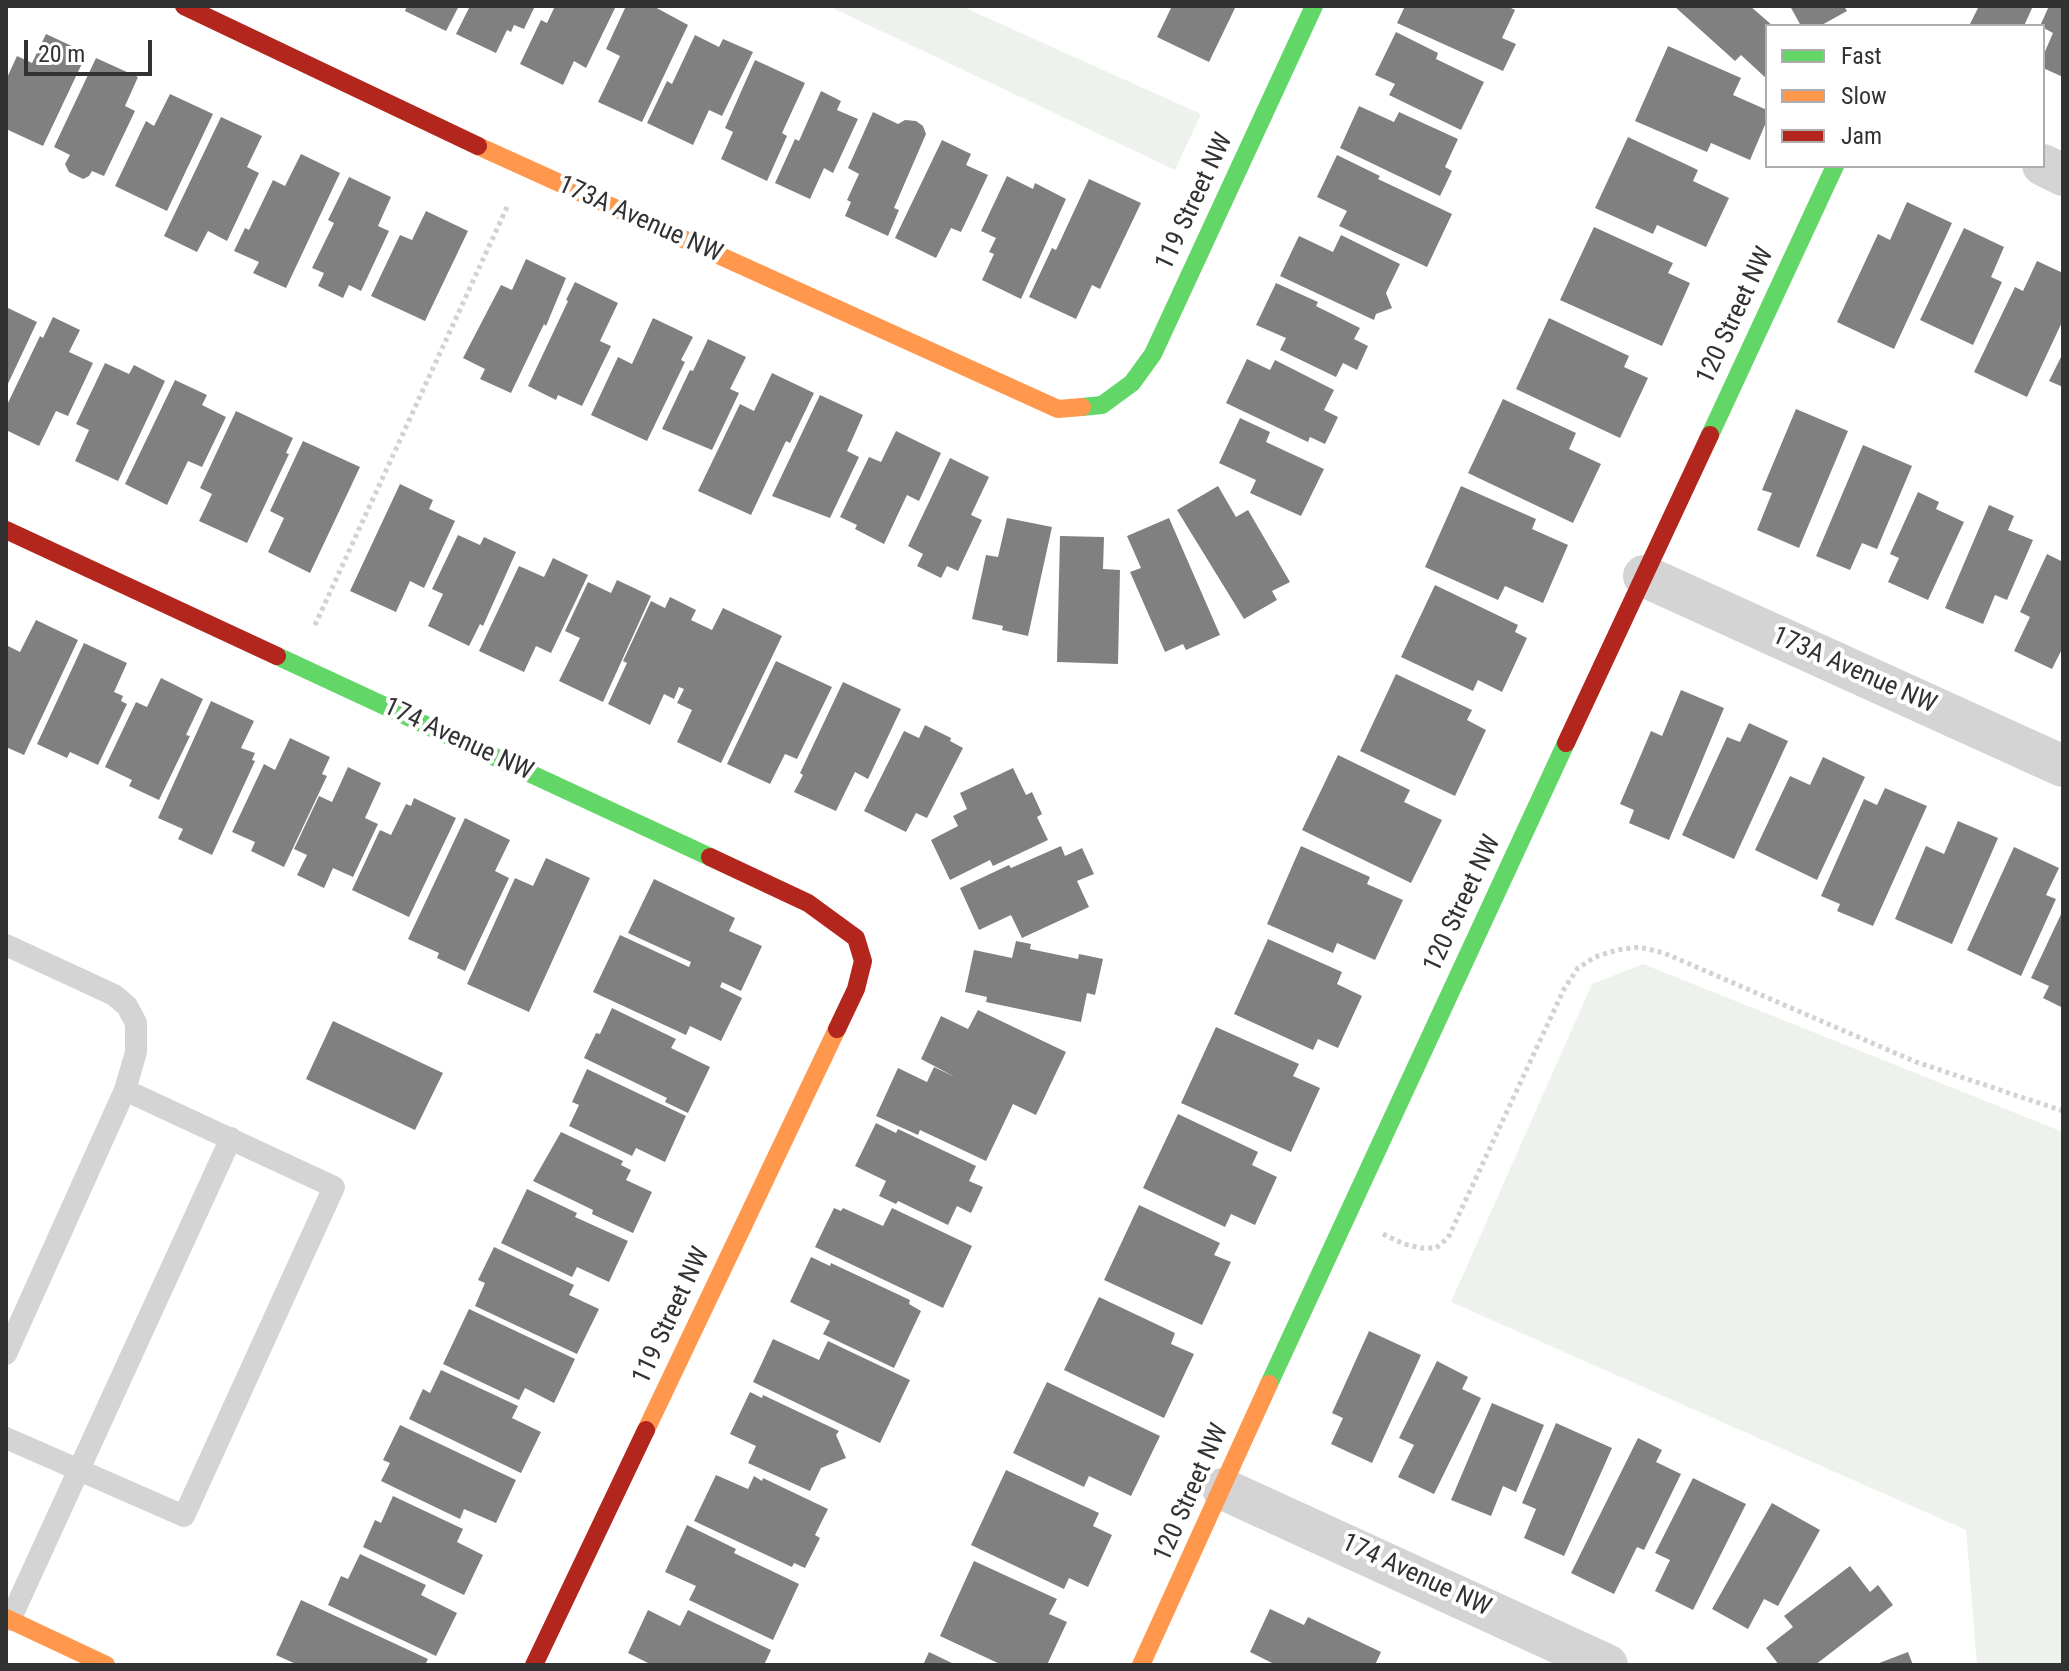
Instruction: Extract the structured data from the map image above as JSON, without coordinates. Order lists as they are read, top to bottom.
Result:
{
  "streets": {
    "street": [
      "119 Street NW",
      "173A Avenue NW",
      "120 Street NW",
      "174 Avenue NW"
    ]
  },
  "crossings": [
    ["119 Street NW", "173A Avenue NW"],
    ["119 Street NW", "174 Avenue NW"],
    ["173A Avenue NW", "120 Street NW"],
    ["120 Street NW", "174 Avenue NW"]
  ],
  "legend": ["Fast", "Slow", "Jam"],
  "scale_bar": "20 m"
}
